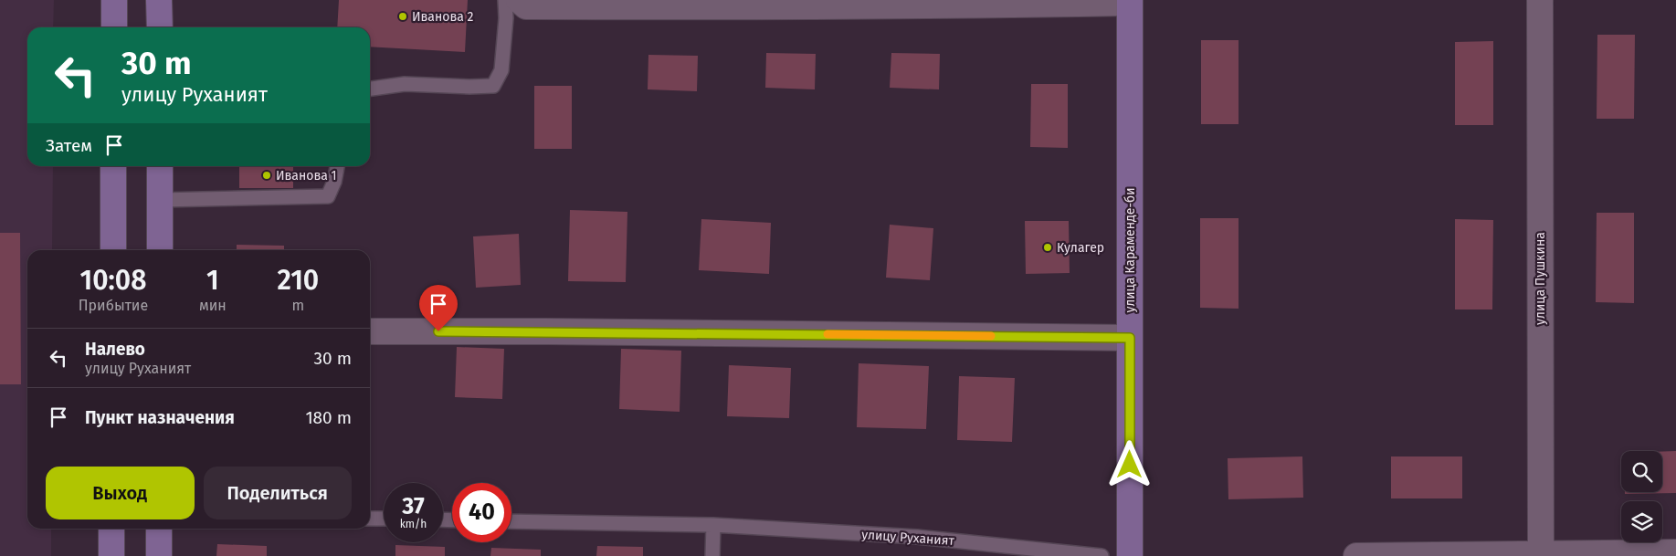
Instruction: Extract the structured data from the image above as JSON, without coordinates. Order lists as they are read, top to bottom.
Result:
{
  "streets": {
    "street": ["улица Караменде-би", "улица Пушкина"],
    "lane": ["улицу Руханият"]
  },
  "places": ["Иванова 2", "Иванова 1", "Кулагер"],
  "page": {
    "turn": ["30 m", "улицу Руханият"],
    "then": "Затем",
    "eta": [
      "10:08",
      "Прибытие",
      "1",
      "мин",
      "210",
      "m"
    ],
    "list": [
      {
        "name": "Налево",
        "note": "улицу Руханият",
        "value": "30 m"
      },
      {
        "name": "Пункт назначения",
        "value": "180 m"
      }
    ],
    "buttons": ["Выход", "Поделиться"],
    "speed": "37 km/h",
    "limit": "40"
  }
}
